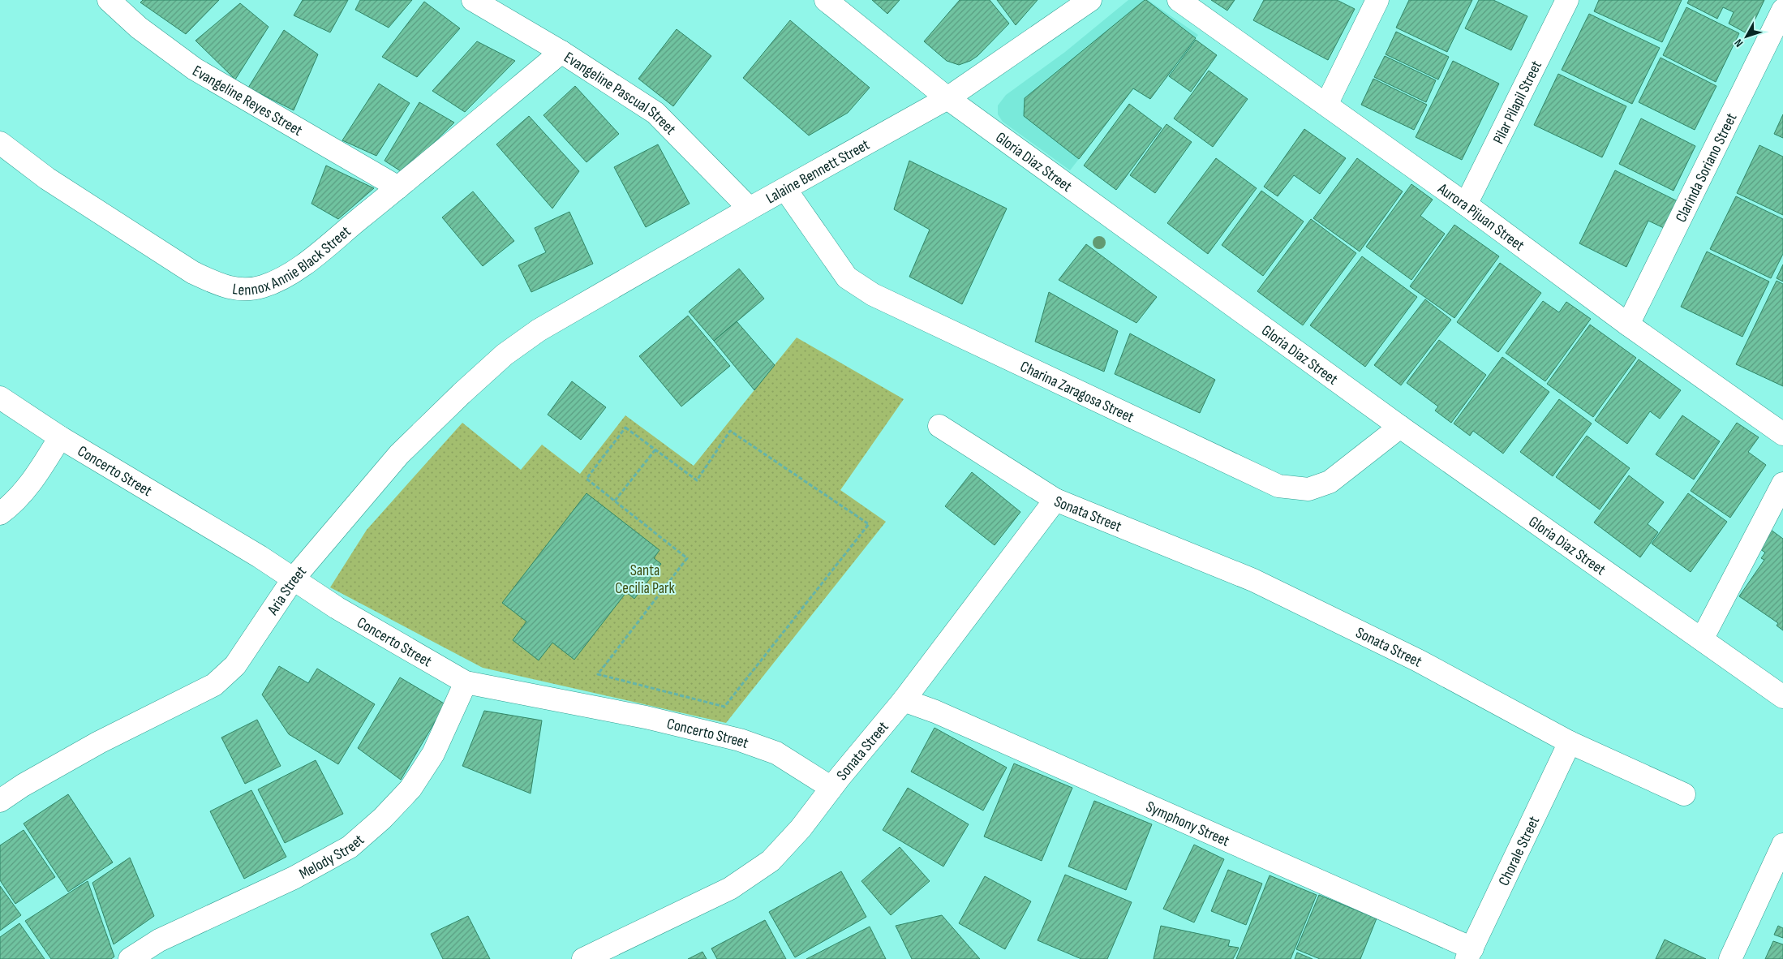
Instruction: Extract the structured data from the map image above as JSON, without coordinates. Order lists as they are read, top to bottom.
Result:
{
  "streets": {
    "street": [
      "Evangeline Pascual Street",
      "Evangeline Reyes Street",
      "Pilar Pilapil Street",
      "Gloria Diaz Street",
      "Clarinda Soriano Street",
      "Lalaine Bennett Street",
      "Aurora Pijuan Street",
      "Lennox Annie Black Street",
      "Charina Zaragosa Street",
      "Concerto Street",
      "Sonata Street",
      "Aria Street",
      "Symphony Street",
      "Chorale Street",
      "Melody Street"
    ]
  },
  "crossings": [
    ["Evangeline Pascual Street", "Lalaine Bennett Street"],
    ["Evangeline Pascual Street", "Lennox Annie Black Street"],
    ["Evangeline Reyes Street", "Lennox Annie Black Street"],
    ["Pilar Pilapil Street", "Aurora Pijuan Street"],
    ["Gloria Diaz Street", "Lalaine Bennett Street"],
    ["Gloria Diaz Street", "Charina Zaragosa Street"],
    ["Clarinda Soriano Street", "Aurora Pijuan Street"],
    ["Lalaine Bennett Street", "Charina Zaragosa Street"],
    ["Lalaine Bennett Street", "Aria Street"],
    ["Concerto Street", "Sonata Street"],
    ["Concerto Street", "Aria Street"],
    ["Concerto Street", "Melody Street"],
    ["Sonata Street", "Symphony Street"],
    ["Sonata Street", "Chorale Street"],
    ["Symphony Street", "Chorale Street"]
  ],
  "parks": ["Santa Cecilia Park"],
  "north": "bottom left"
}
